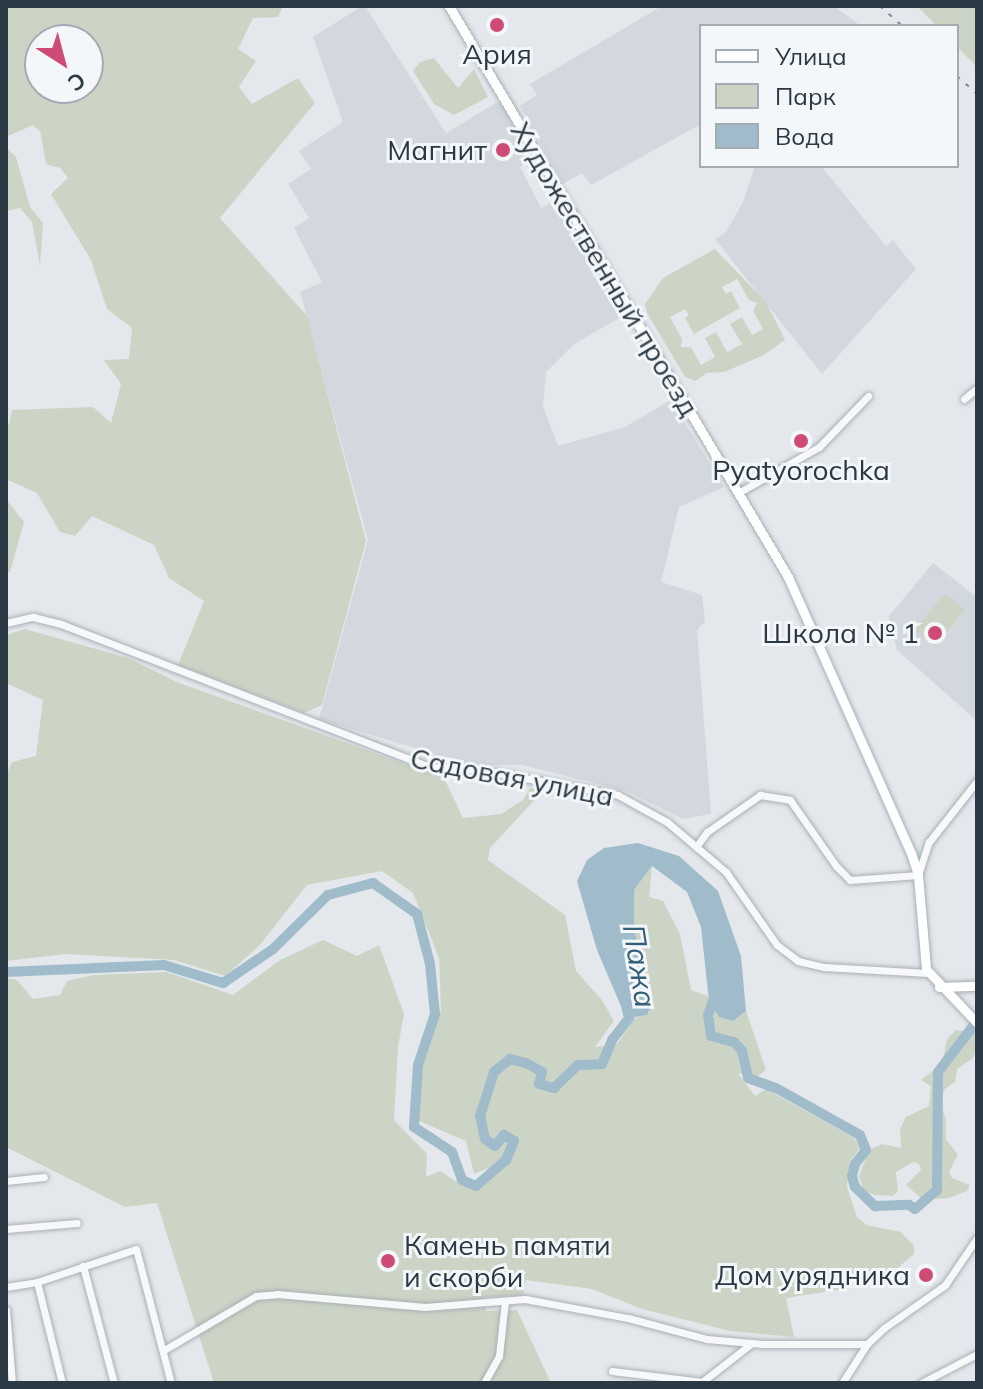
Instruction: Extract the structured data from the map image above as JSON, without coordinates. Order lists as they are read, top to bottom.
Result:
{
  "streets": {
    "main road": ["Художественный проезд"],
    "street": ["Садовая улица"]
  },
  "crossings": [
    ["Художественный проезд", "Садовая улица"]
  ],
  "water": ["Пажа"],
  "places": [
    "Ария",
    "Магнит",
    "Pyatyorochka",
    "Школа № 1",
    "Камень памяти и скорби",
    "Дом урядника"
  ],
  "legend": ["Улица", "Парк", "Вода"],
  "north": "bottom right"
}
